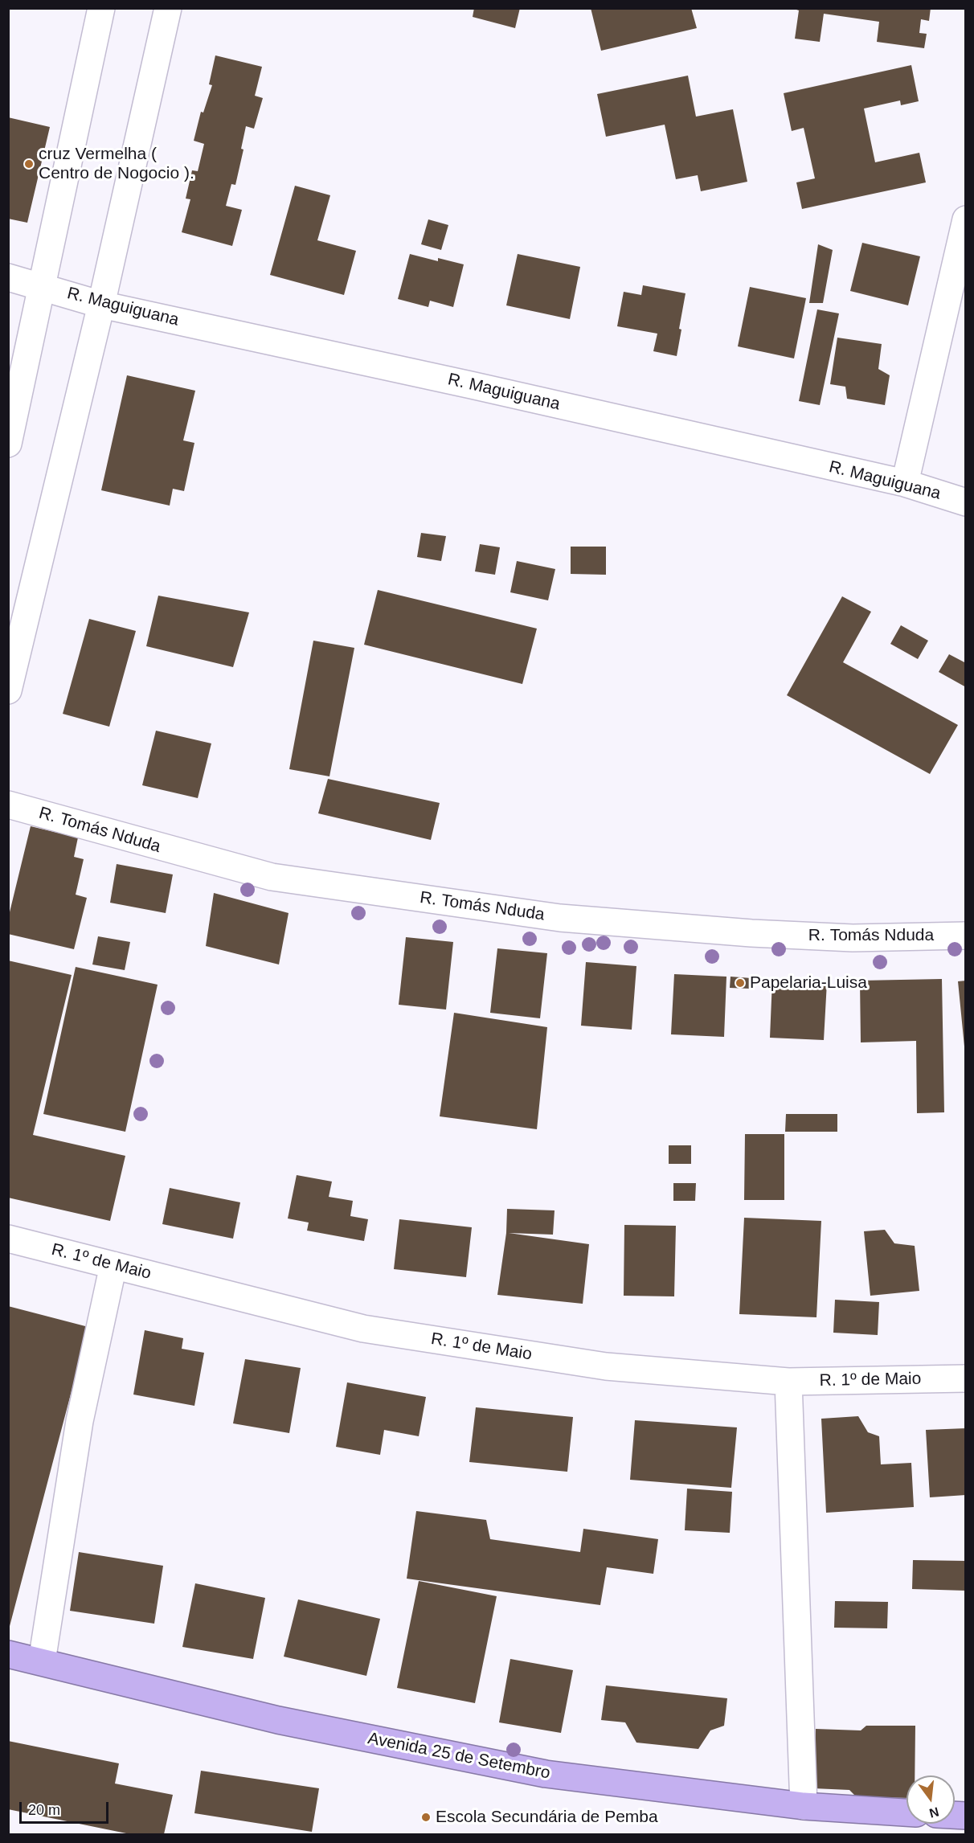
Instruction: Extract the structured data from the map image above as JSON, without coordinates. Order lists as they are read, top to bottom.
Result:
{
  "streets": {
    "highway": ["Avenida 25 de Setembro"],
    "street": ["R. Maguiguana", "R. Tomás Nduda", "R. 1º de Maio"]
  },
  "places": ["cruz Vermelha ( Centro de Nogocio ).", "Papelaria-Luisa", "Escola Secundária de Pemba"],
  "scale_bar": "20 m",
  "north": "bottom"
}
